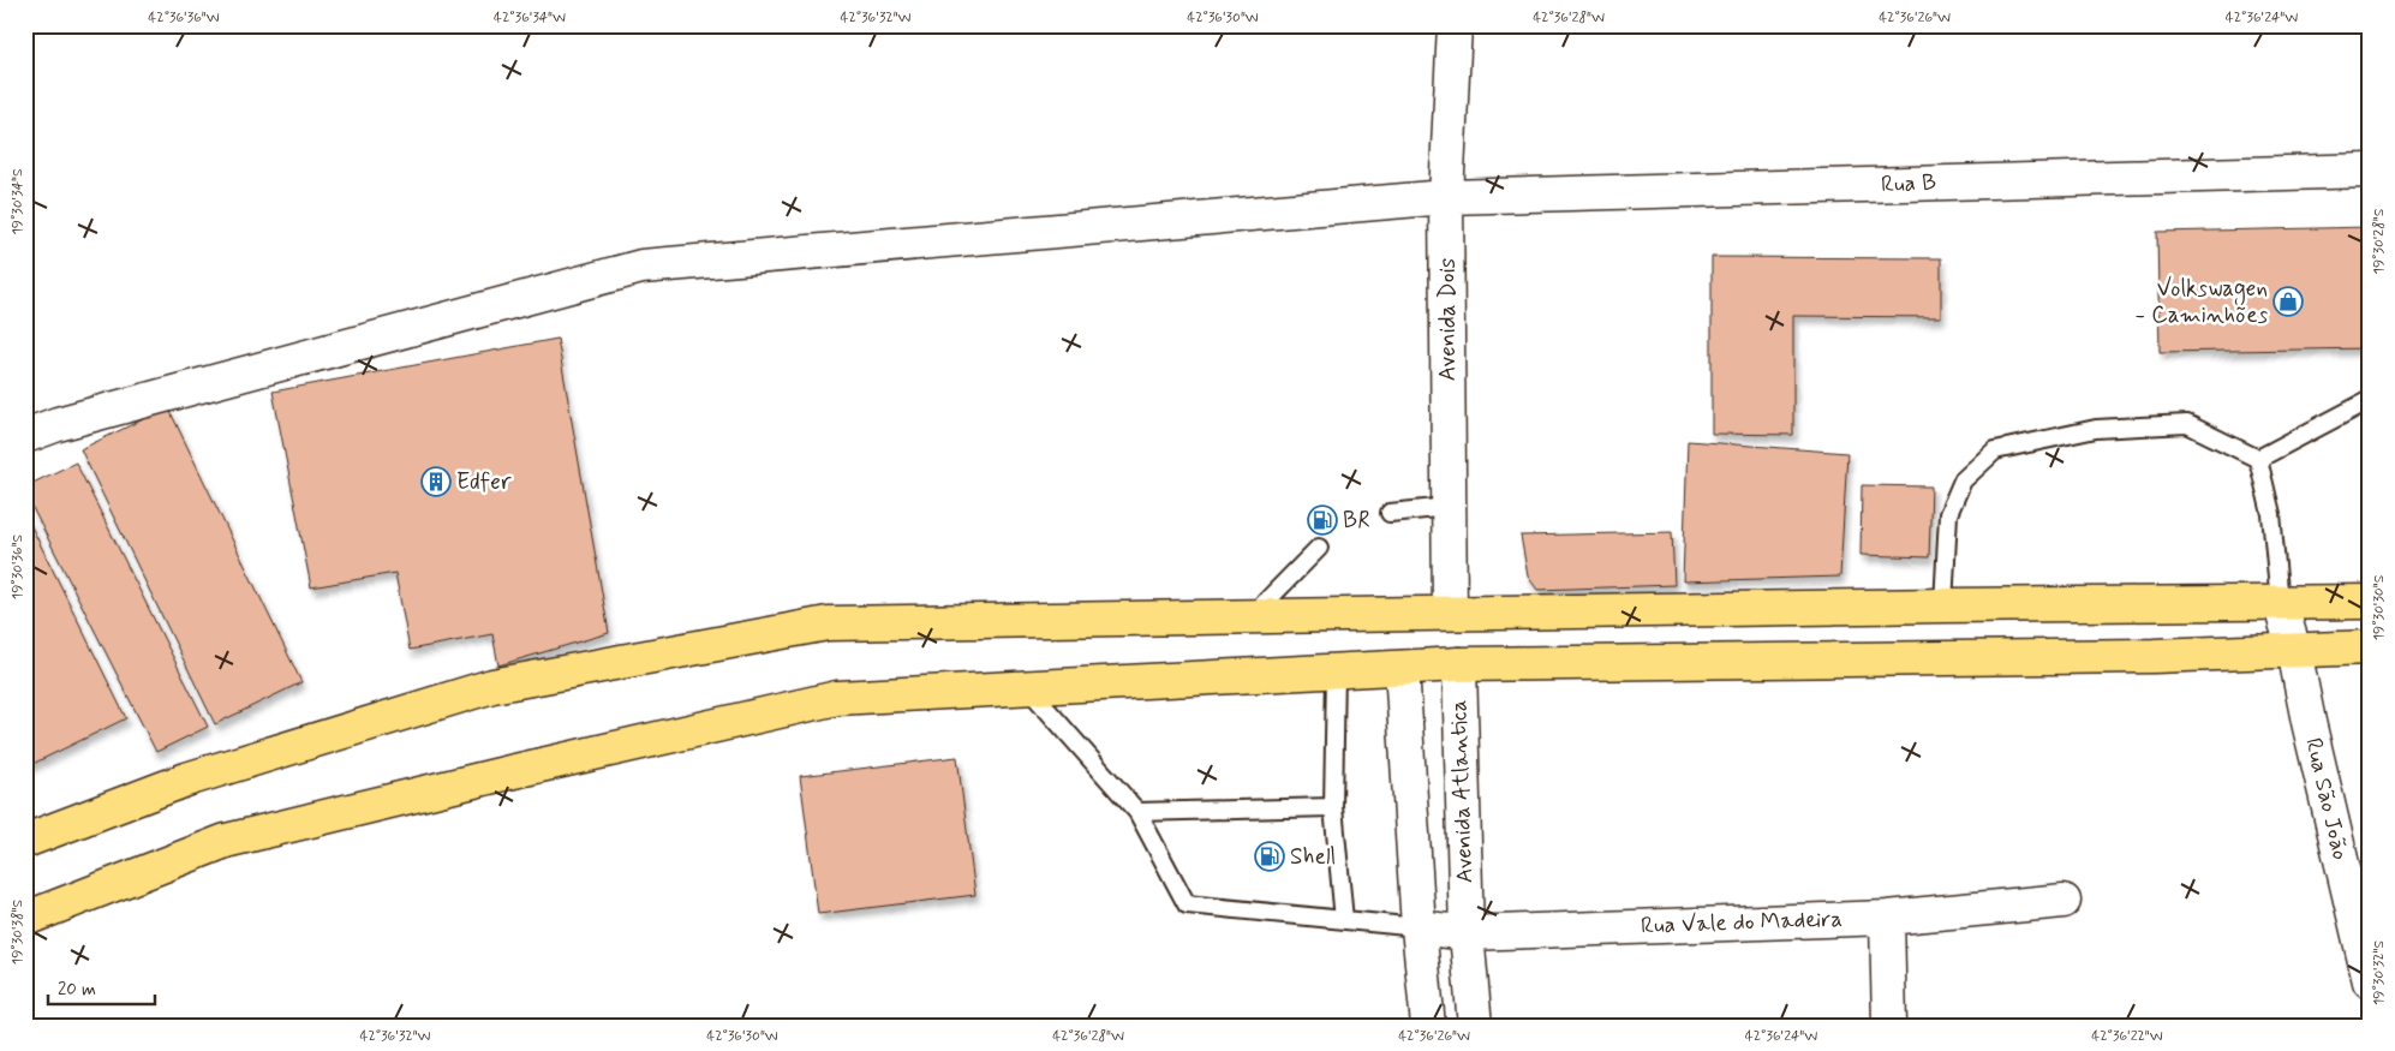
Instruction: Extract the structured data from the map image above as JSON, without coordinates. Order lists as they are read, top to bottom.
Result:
{
  "streets": {
    "street": [
      "Rua B",
      "Avenida Dois",
      "Avenida Atlantica",
      "Rua São João",
      "Rua Vale do Madeira"
    ]
  },
  "crossings": [
    ["Rua B", "Avenida Dois"],
    ["Avenida Atlantica", "Rua Vale do Madeira"]
  ],
  "places": {
    "shop": ["Volkswagen - Caminhões"],
    "building": ["Edfer"],
    "fuel station": ["BR", "Shell"]
  },
  "scale_bar": "20 m",
  "coordinates": [
    "42°36'36\"W",
    "42°36'34\"W",
    "42°36'32\"W",
    "42°36'30\"W",
    "42°36'28\"W",
    "42°36'26\"W",
    "42°36'24\"W",
    "19°30'34\"S",
    "19°30'28\"S",
    "19°30'36\"S",
    "19°30'30\"S",
    "19°30'38\"S",
    "19°30'32\"S",
    "42°36'22\"W"
  ]
}
